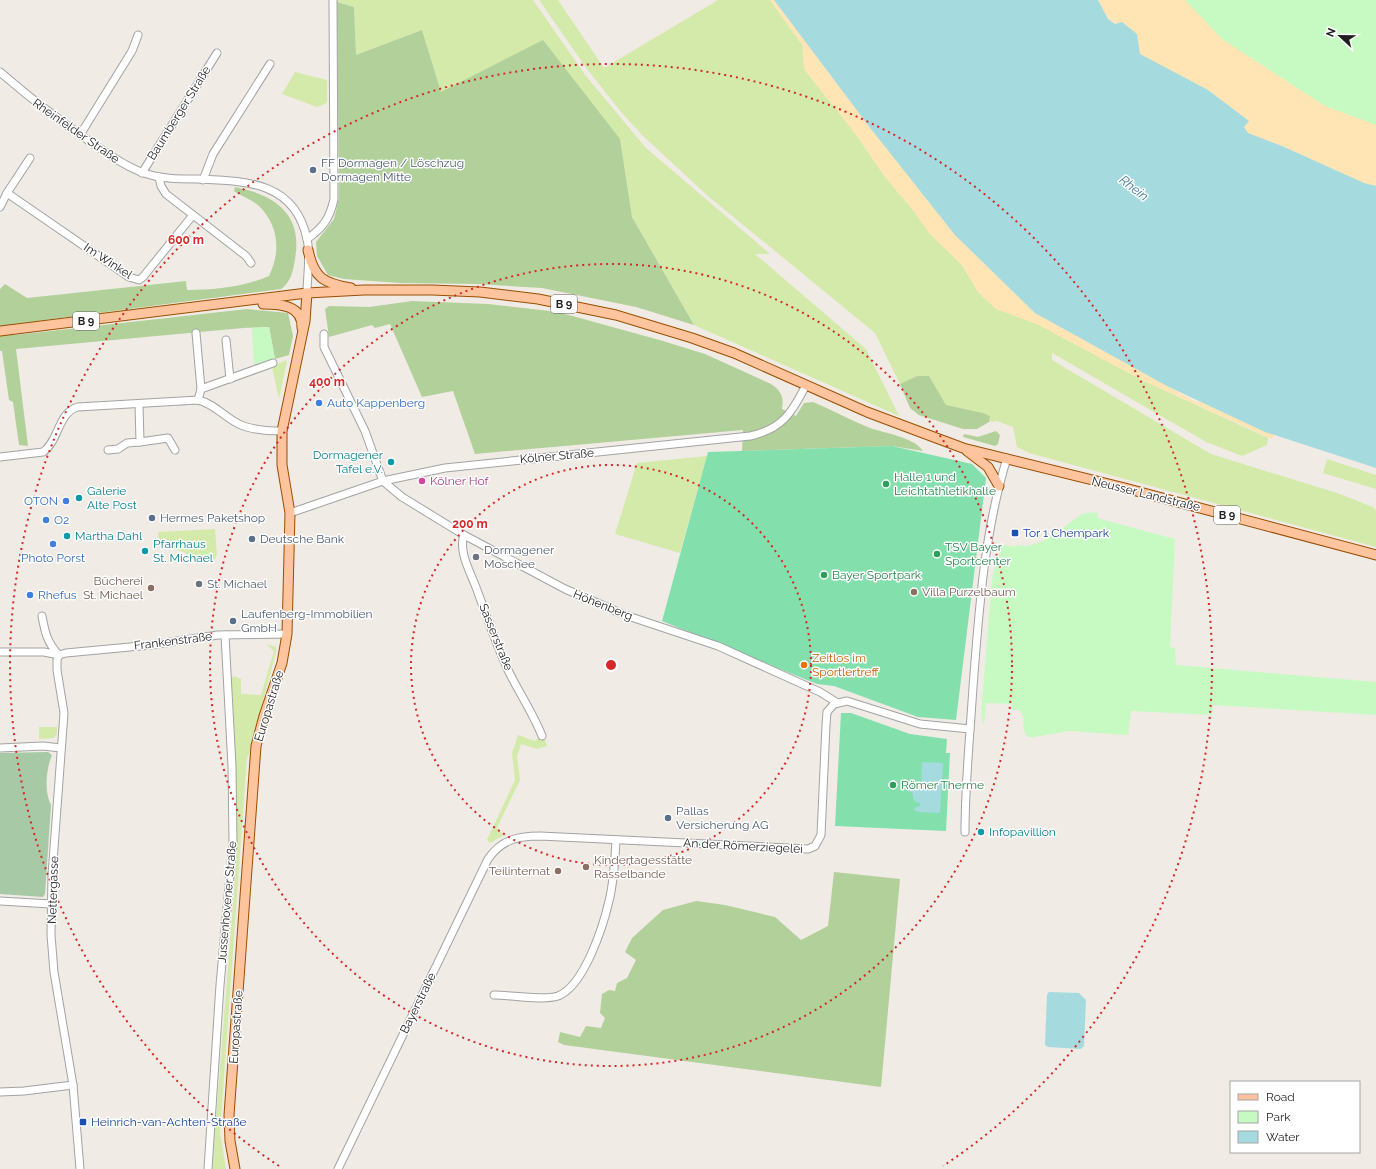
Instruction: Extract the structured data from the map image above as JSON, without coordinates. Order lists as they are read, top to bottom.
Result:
{
  "streets": {
    "main road": ["B 9", "Neusser Landstraße", "Europastraße"],
    "street": [
      "Baumberger Straße",
      "Rheinfelder Straße",
      "Im Winkel",
      "Kölner Straße",
      "Höhenberg",
      "Sasserstraße",
      "Frankenstraße",
      "An der Römerziegelei",
      "Nettergasse",
      "Jussenhovener Straße",
      "Bayerstraße"
    ]
  },
  "crossings": [
    ["Baumberger Straße", "Rheinfelder Straße"],
    ["Rheinfelder Straße", "B 9"],
    ["Rheinfelder Straße", "Europastraße"],
    ["B 9", "Kölner Straße"],
    ["B 9", "Neusser Landstraße"],
    ["B 9", "Europastraße"],
    ["Kölner Straße", "Höhenberg"],
    ["Kölner Straße", "Europastraße"],
    ["Höhenberg", "Sasserstraße"],
    ["Höhenberg", "An der Römerziegelei"],
    ["Frankenstraße", "Europastraße"],
    ["Frankenstraße", "Nettergasse"],
    ["Frankenstraße", "Jussenhovener Straße"],
    ["An der Römerziegelei", "Bayerstraße"]
  ],
  "water": ["Rhein"],
  "places": {
    "other": [
      "FF Dormagen / Löschzug Dormagen Mitte",
      "Auto Kappenberg",
      "Dormagener Tafel e.V.",
      "Kölner Hof",
      "Halle 1 und Leichtathletikhalle",
      "Galerie Alte Post",
      "OTON",
      "Hermes Paketshop",
      "O2",
      "Martha Dahl",
      "Deutsche Bank",
      "Photo Porst",
      "Pfarrhaus St. Michael",
      "TSV Bayer Sportcenter",
      "Dormagener Moschee",
      "Bayer Sportpark",
      "St. Michael",
      "Bücherei St. Michael",
      "Villa Purzelbaum",
      "Rhefus",
      "Laufenberg-Immobilien GmbH",
      "Zeitlos im Sportlertreff",
      "Römer Therme",
      "Pallas Versicherung AG",
      "Infopavillion",
      "Kindertagesstätte Rasselbande",
      "Teilinternat"
    ],
    "transit": ["Tor 1 Chempark", "Heinrich-van-Achten-Straße"]
  },
  "legend": ["Road", "Park", "Water"],
  "north": "left",
  "rings": ["600 m", "400 m", "200 m"]
}
